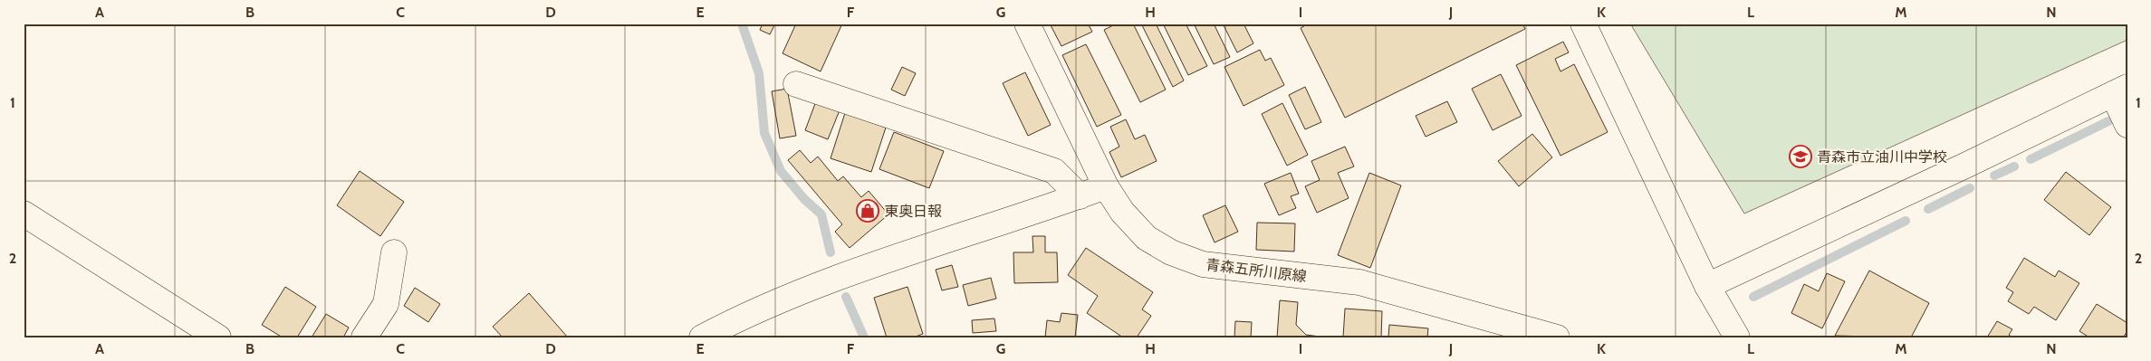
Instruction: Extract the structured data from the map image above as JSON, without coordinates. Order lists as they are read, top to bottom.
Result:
{
  "streets": {
    "street": ["青森五所川原線"]
  },
  "places": {
    "school or university": ["青森市立油川中学校"],
    "shop": ["東奥日報"]
  },
  "grid": {
    "columns": [
      "A",
      "B",
      "C",
      "D",
      "E",
      "F",
      "G",
      "H",
      "I",
      "J",
      "K",
      "L",
      "M",
      "N"
    ],
    "rows": ["1", "2"]
  }
}
